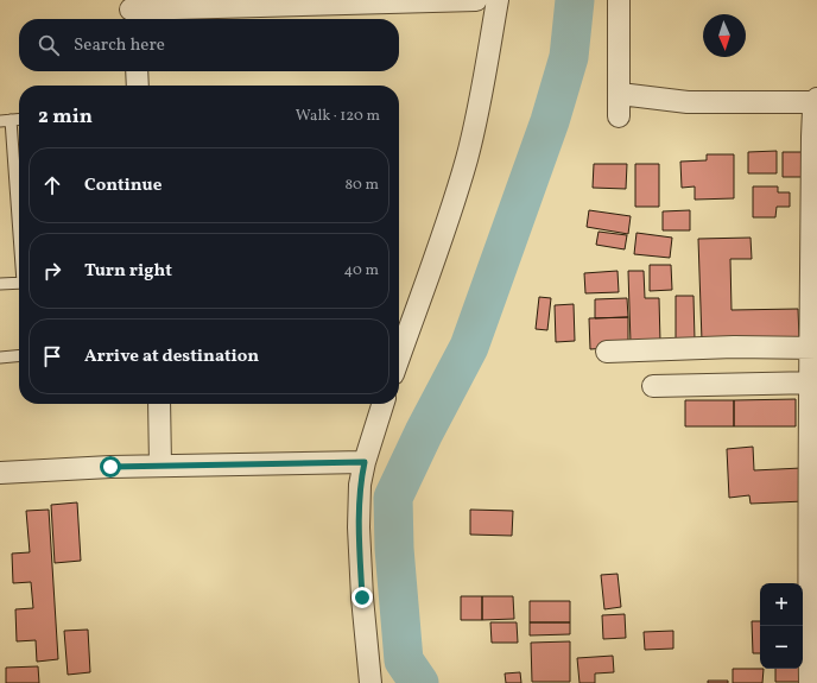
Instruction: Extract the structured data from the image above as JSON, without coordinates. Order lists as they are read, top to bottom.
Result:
{
  "north": "bottom",
  "page": {
    "search": "Search here",
    "heading": ["2 min", "Walk · 120 m"],
    "list": [
      ["Continue", "80 m"],
      ["Turn right", "40 m"],
      "Arrive at destination"
    ],
    "map_buttons": ["+", "−"]
  }
}
